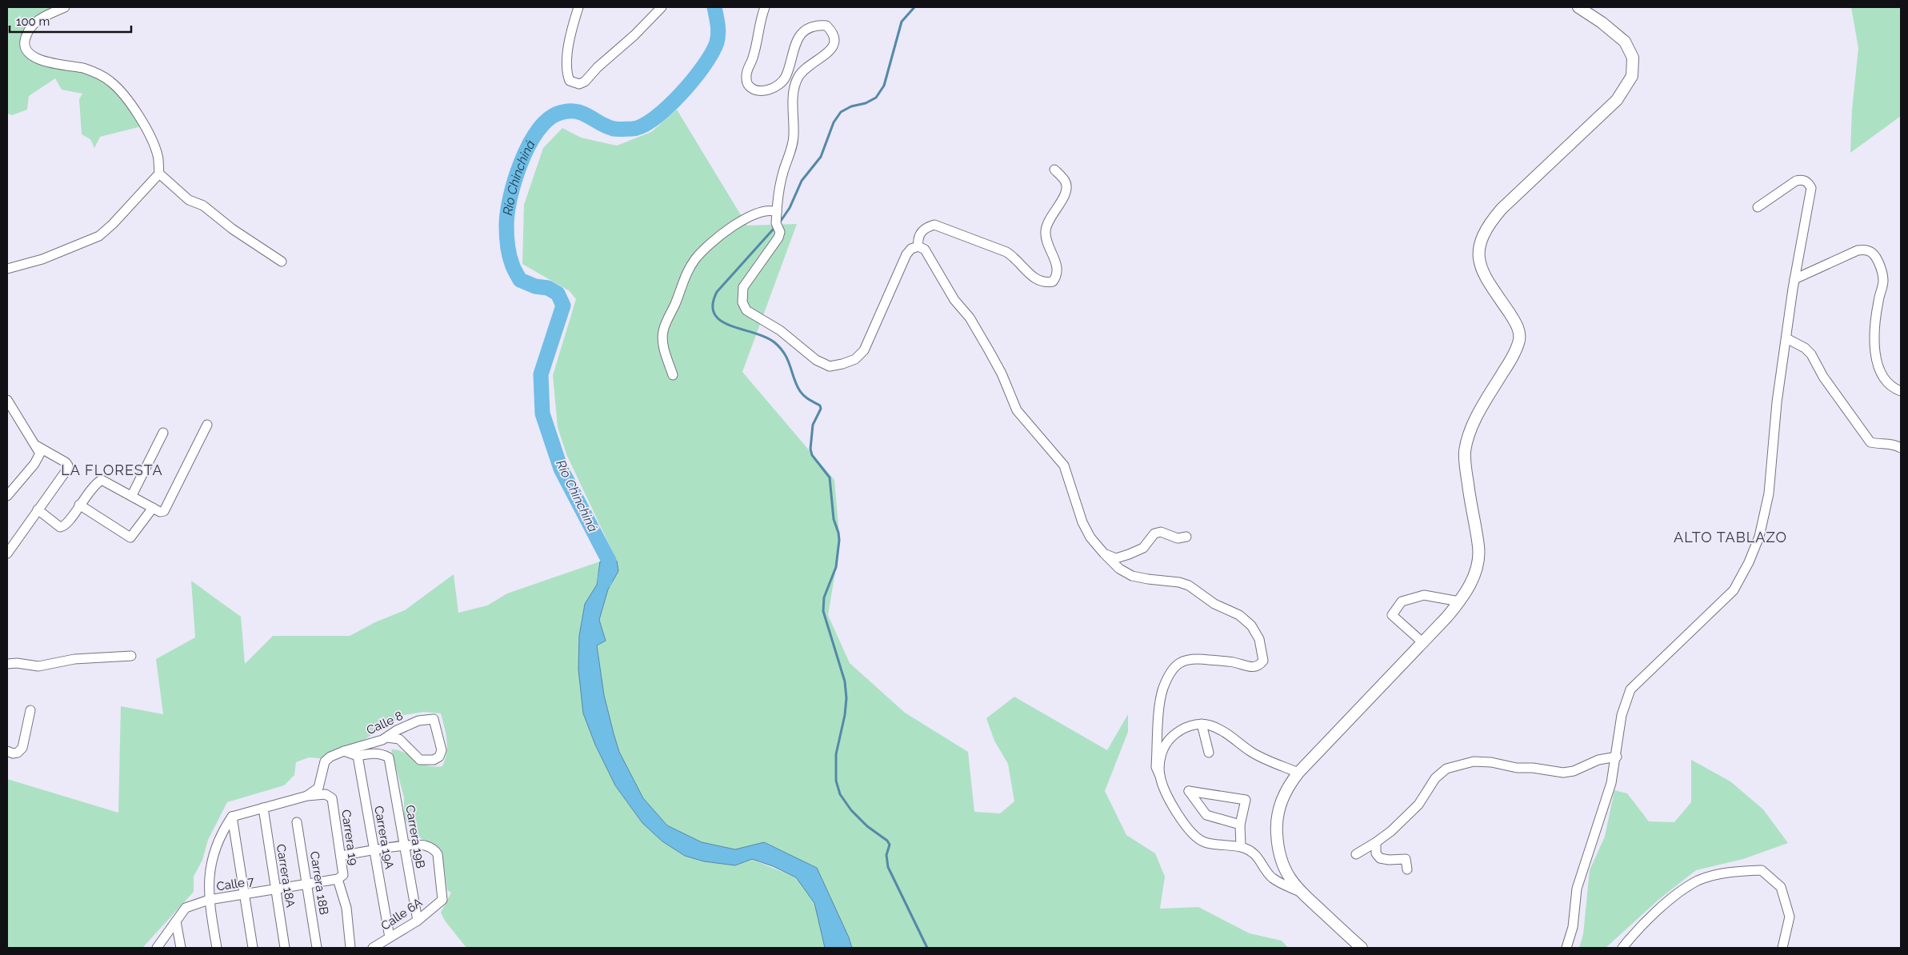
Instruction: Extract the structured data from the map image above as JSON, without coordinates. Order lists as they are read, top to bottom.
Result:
{
  "streets": {
    "street": [
      "Calle 8",
      "Carrera 19B",
      "Carrera 19",
      "Carrera 19A",
      "Carrera 18A",
      "Carrera 18B",
      "Calle 7",
      "Calle 6A"
    ]
  },
  "crossings": [
    ["Calle 8", "Carrera 19"],
    ["Carrera 19B", "Carrera 19A"],
    ["Carrera 19B", "Calle 6A"],
    ["Carrera 19", "Calle 7"],
    ["Carrera 19A", "Calle 6A"],
    ["Carrera 18A", "Calle 7"],
    ["Carrera 18B", "Calle 7"]
  ],
  "districts": ["LA FLORESTA", "ALTO TABLAZO"],
  "water": ["Río Chinchiná"],
  "scale_bar": "100 m"
}
